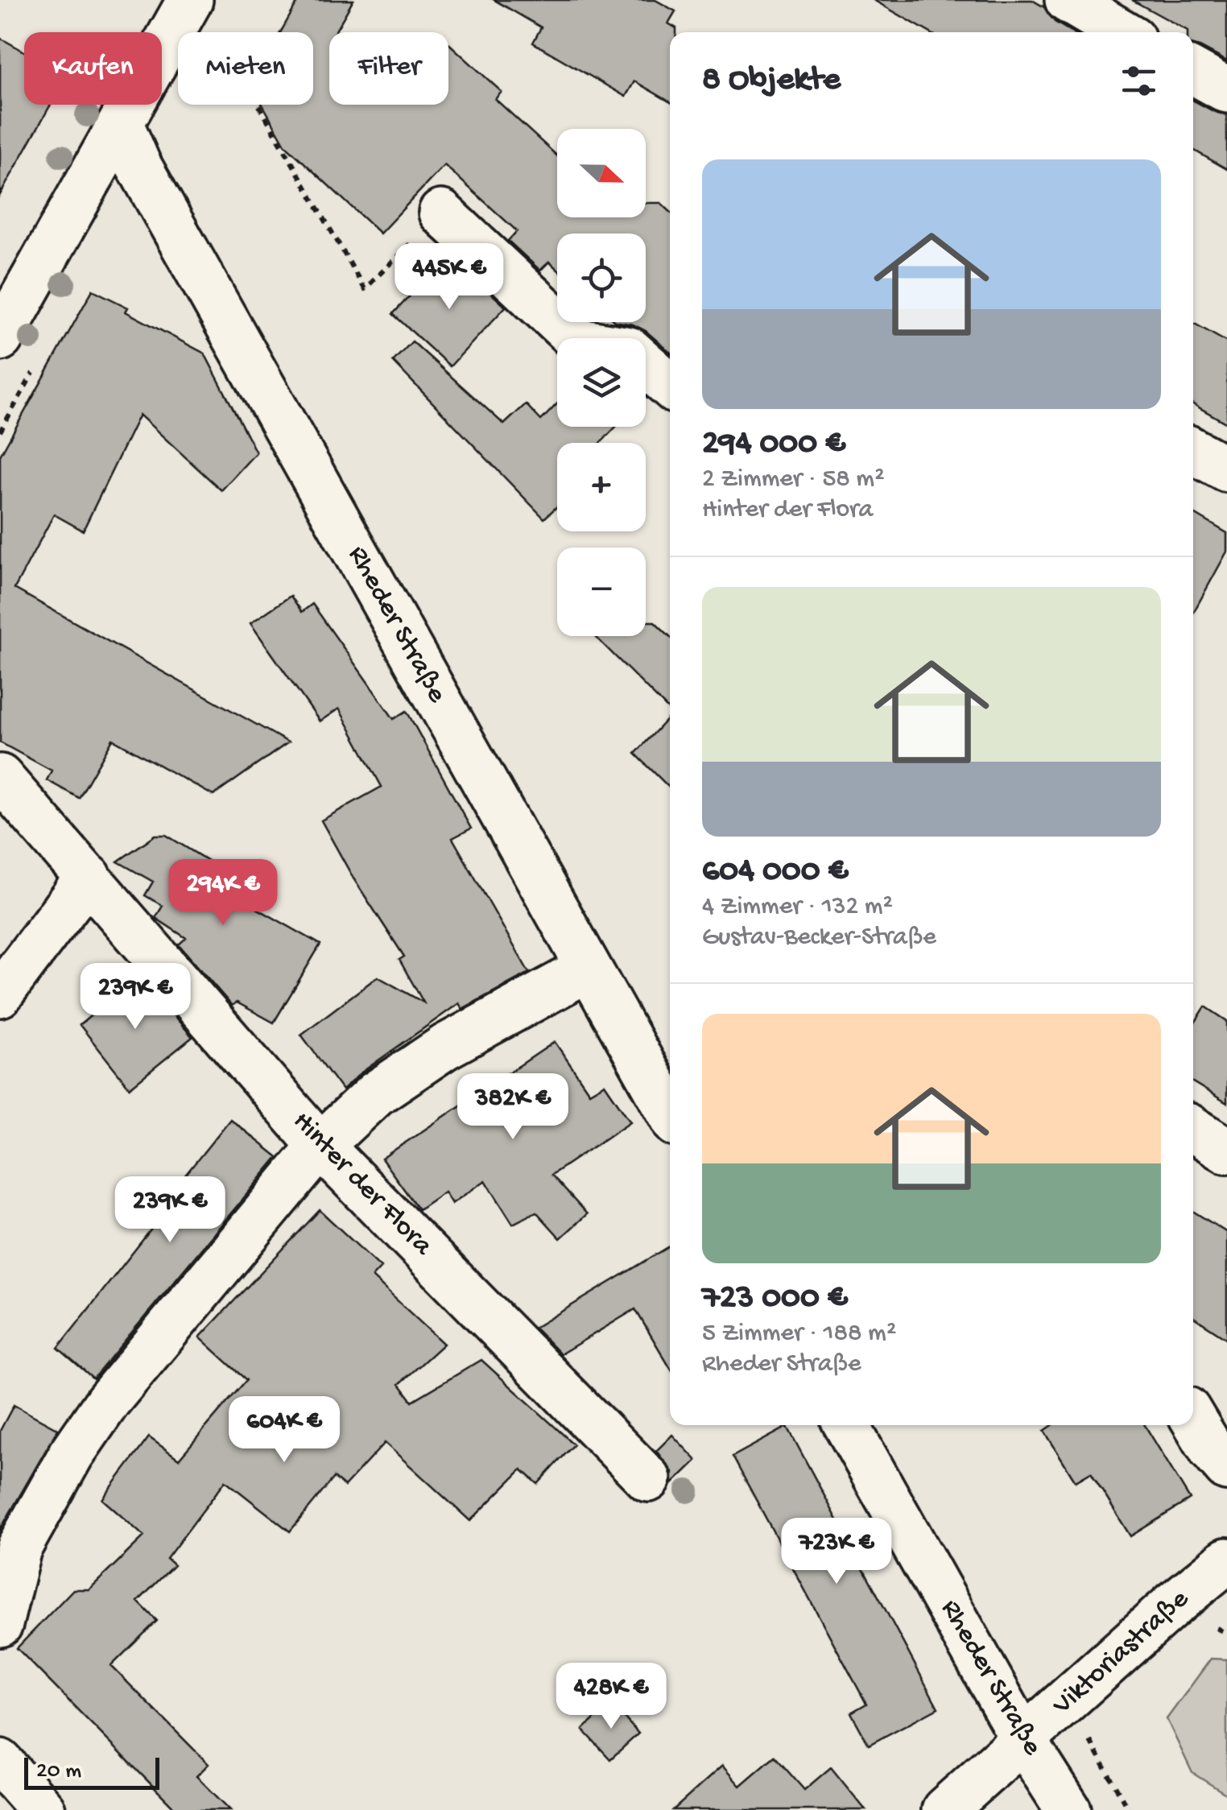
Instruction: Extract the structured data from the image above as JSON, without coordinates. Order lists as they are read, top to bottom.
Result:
{
  "streets": {
    "street": ["Rheder Straße", "Hinter der Flora", "Viktoriastraße"]
  },
  "crossings": [
    ["Rheder Straße", "Viktoriastraße"]
  ],
  "scale_bar": "20 m",
  "north": "right",
  "page": {
    "chip": ["Kaufen", "Mieten", "Filter"],
    "heading": "8 Objekte",
    "map_buttons": ["+", "−"],
    "list": [
      {
        "name": "294 000 €",
        "note": "2 Zimmer · 58 m² · Hinter der Flora"
      },
      {
        "name": "604 000 €",
        "note": "4 Zimmer · 132 m² · Gustav-Becker-Straße"
      },
      {
        "name": "723 000 €",
        "note": "5 Zimmer · 188 m² · Rheder Straße"
      }
    ],
    "price": [
      "445K €",
      "294K €",
      "239K €",
      "382K €",
      "239K €",
      "604K €",
      "723K €",
      "428K €"
    ],
    "scale": "20 m"
  }
}
